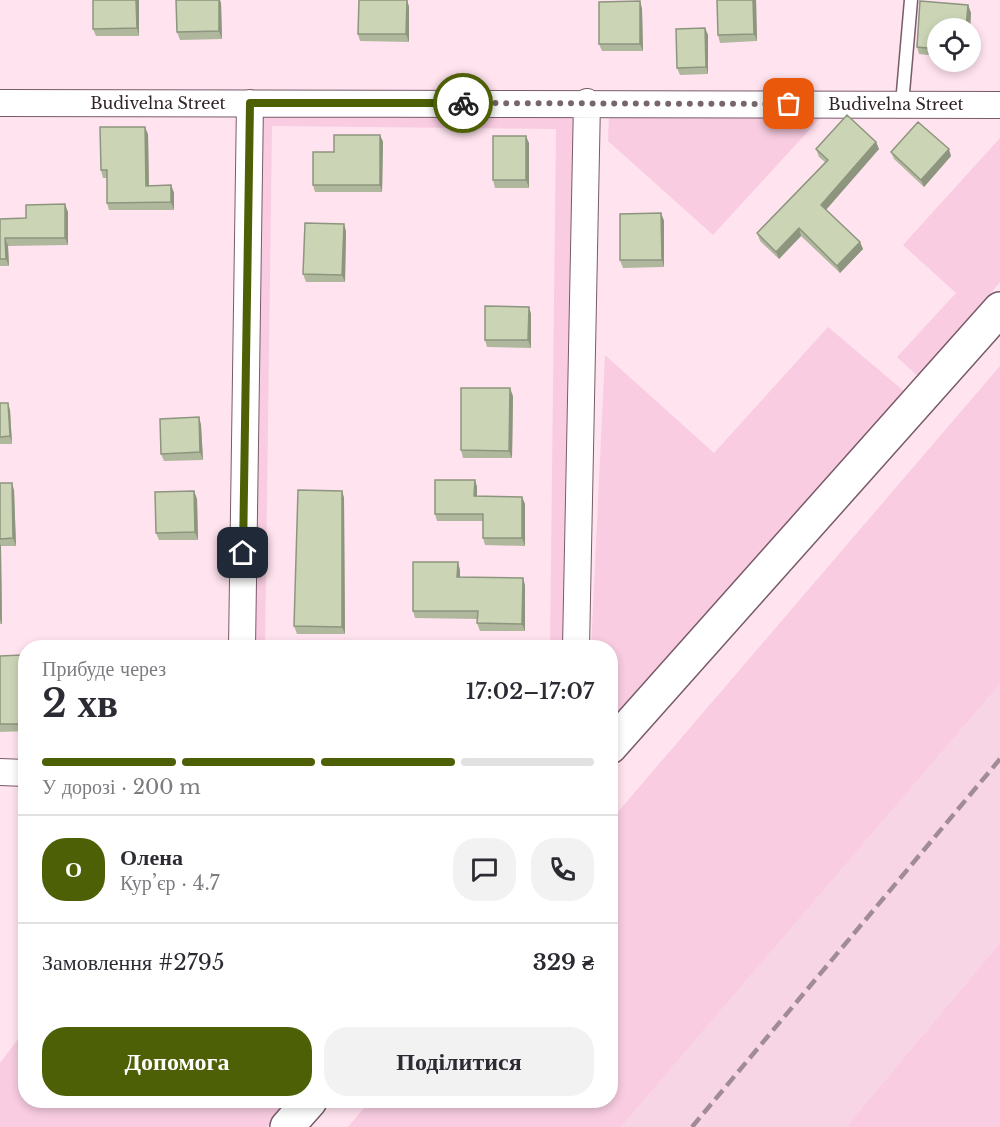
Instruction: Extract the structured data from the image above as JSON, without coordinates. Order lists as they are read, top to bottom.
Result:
{
  "streets": {
    "street": ["Budivelna Street"]
  },
  "page": {
    "heading": ["2 хв", "Прибуде через", "17:02–17:07"],
    "panel": [
      "Олена",
      "Кур’єр · 4.7",
      "Замовлення #2795",
      "329 ₴"
    ],
    "bar": "У дорозі · 200 m",
    "round": "О",
    "buttons": ["Допомога", "Поділитися"]
  }
}
